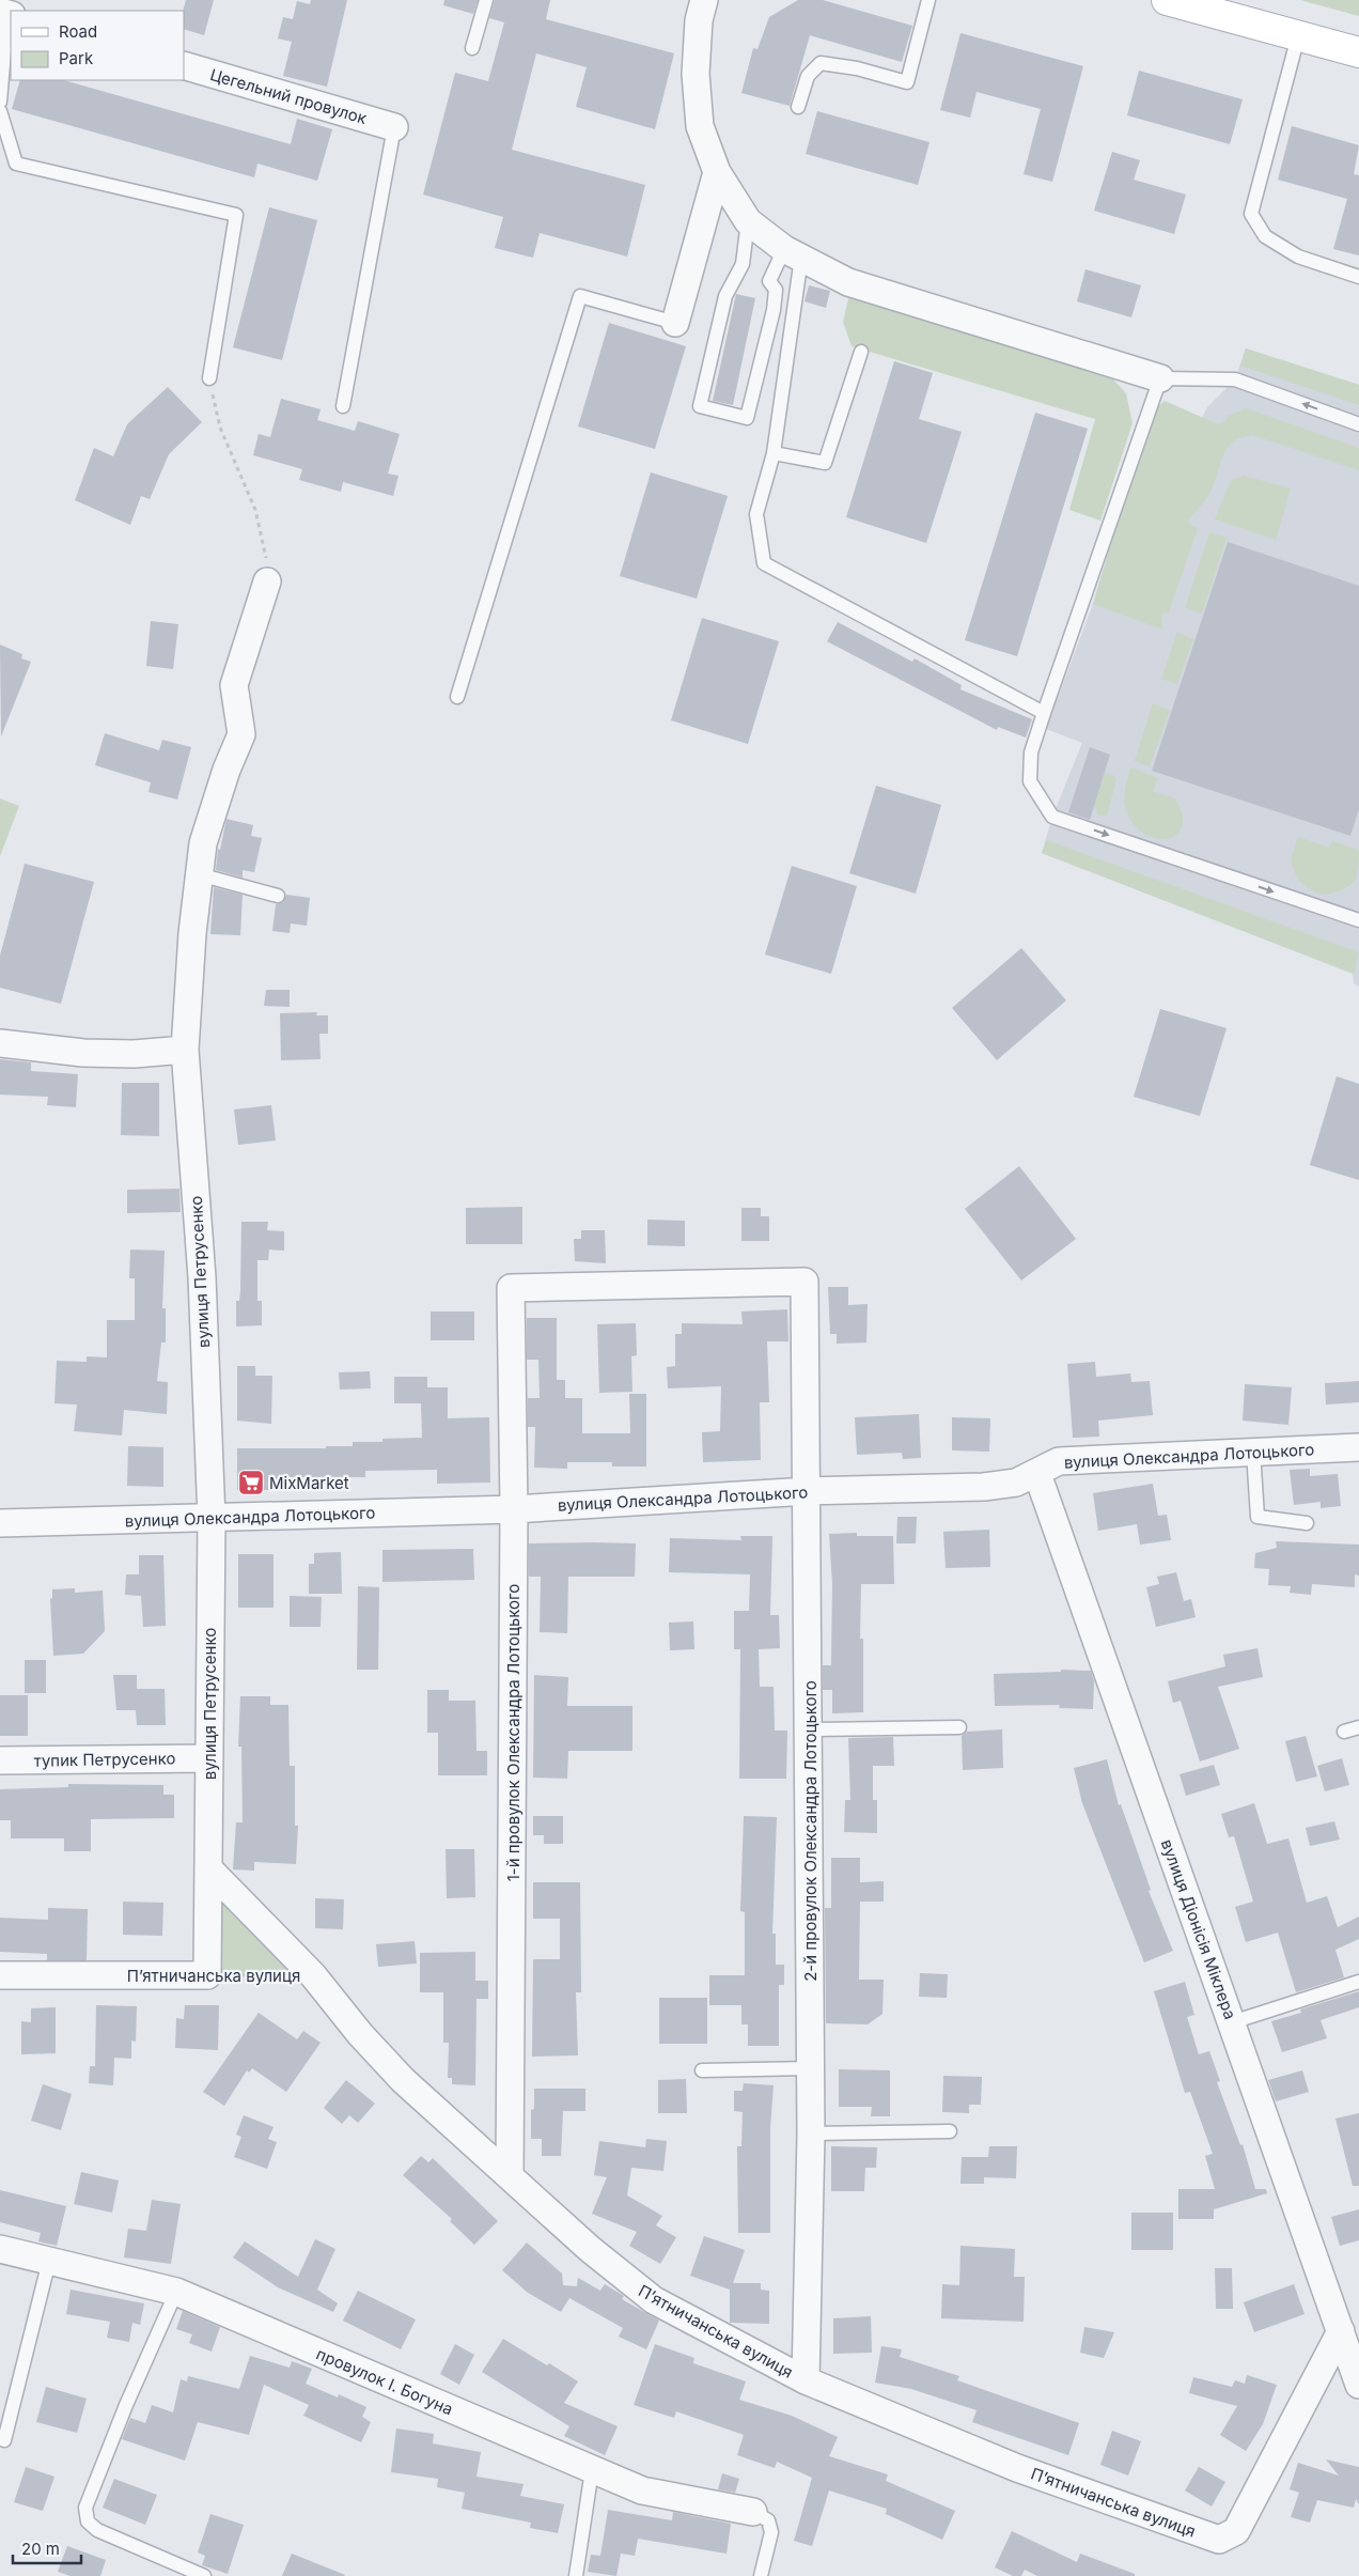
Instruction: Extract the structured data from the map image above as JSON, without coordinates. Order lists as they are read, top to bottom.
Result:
{
  "streets": {
    "street": [
      "Цегельний провулок",
      "вулиця Петрусенко",
      "вулиця Олександра Лотоцького",
      "1-й провулок Олександра Лотоцького",
      "тупик Петрусенко",
      "2-й провулок Олександра Лотоцького",
      "вулиця Діонісія Міклера",
      "Пʼятничанська вулиця",
      "провулок І. Богуна"
    ]
  },
  "crossings": [
    ["вулиця Петрусенко", "вулиця Олександра Лотоцького"],
    ["вулиця Петрусенко", "тупик Петрусенко"],
    ["вулиця Петрусенко", "Пʼятничанська вулиця"],
    ["вулиця Олександра Лотоцького", "1-й провулок Олександра Лотоцького"],
    ["вулиця Олександра Лотоцького", "2-й провулок Олександра Лотоцького"],
    ["вулиця Олександра Лотоцького", "вулиця Діонісія Міклера"],
    ["1-й провулок Олександра Лотоцького", "2-й провулок Олександра Лотоцького"],
    ["1-й провулок Олександра Лотоцького", "Пʼятничанська вулиця"],
    ["2-й провулок Олександра Лотоцького", "Пʼятничанська вулиця"],
    ["вулиця Діонісія Міклера", "Пʼятничанська вулиця"]
  ],
  "places": {
    "supermarket": ["MixMarket"]
  },
  "legend": ["Road", "Park"],
  "scale_bar": "20 m"
}
